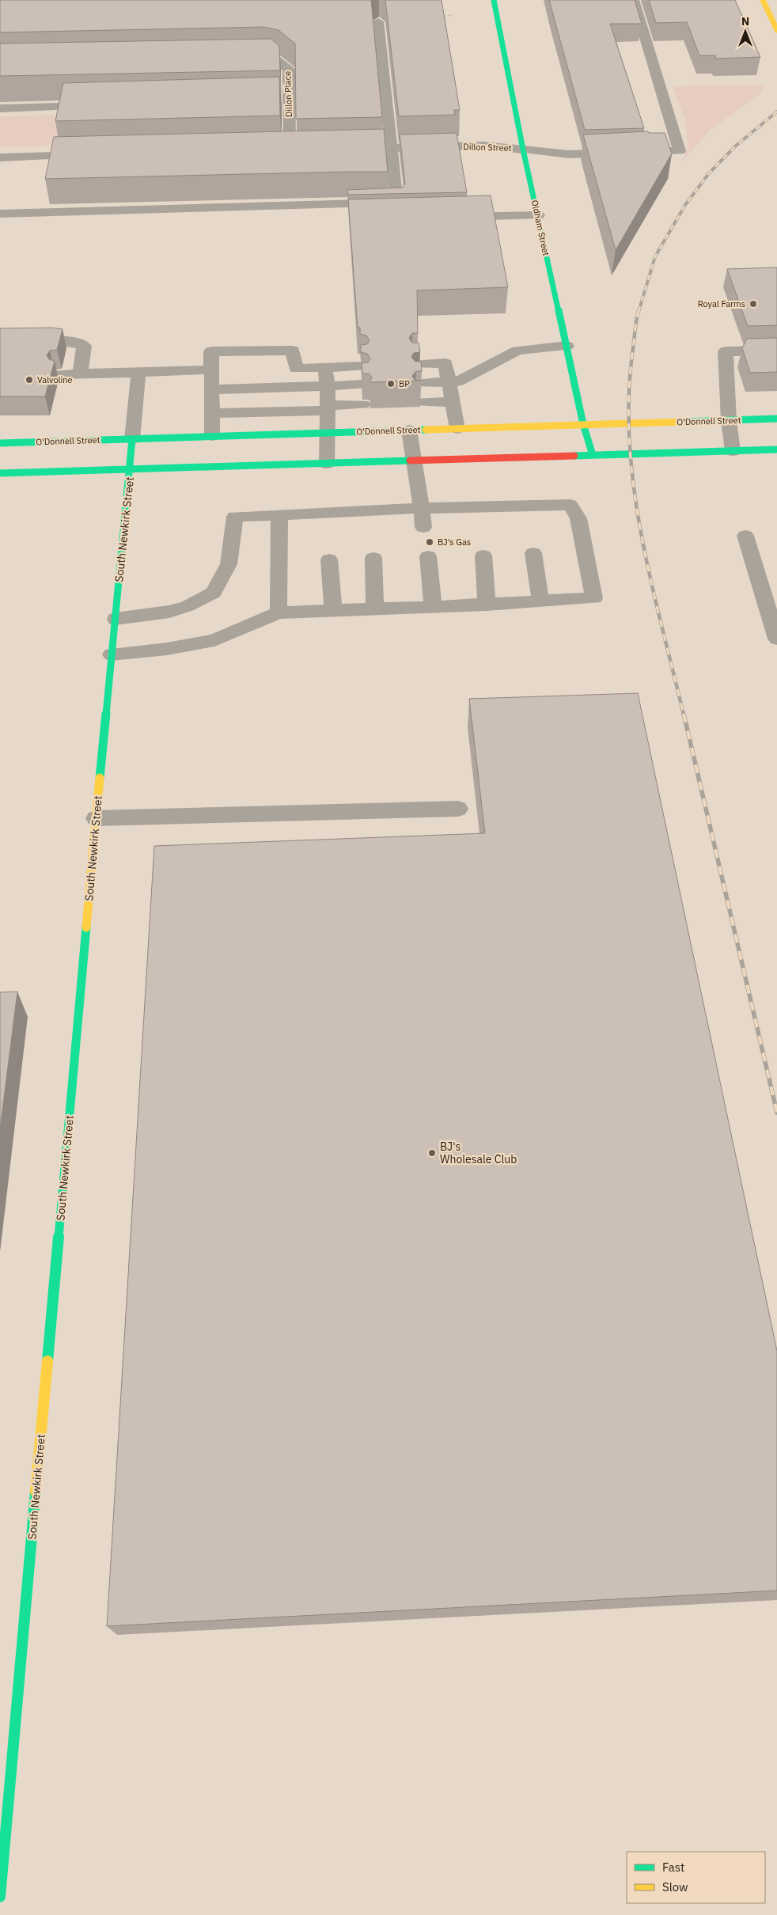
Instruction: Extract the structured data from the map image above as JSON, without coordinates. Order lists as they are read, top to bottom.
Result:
{
  "streets": {
    "street": [
      "Dillon Place",
      "Dillon Street",
      "Oldham Street",
      "O'Donnell Street",
      "South Newkirk Street"
    ]
  },
  "crossings": [
    ["Dillon Street", "Oldham Street"],
    ["Oldham Street", "O'Donnell Street"],
    ["O'Donnell Street", "South Newkirk Street"]
  ],
  "places": [
    "Royal Farms",
    "Valvoline",
    "BP",
    "BJ's Gas",
    "BJ's Wholesale Club"
  ],
  "legend": ["Fast", "Slow"],
  "north": "top"
}
